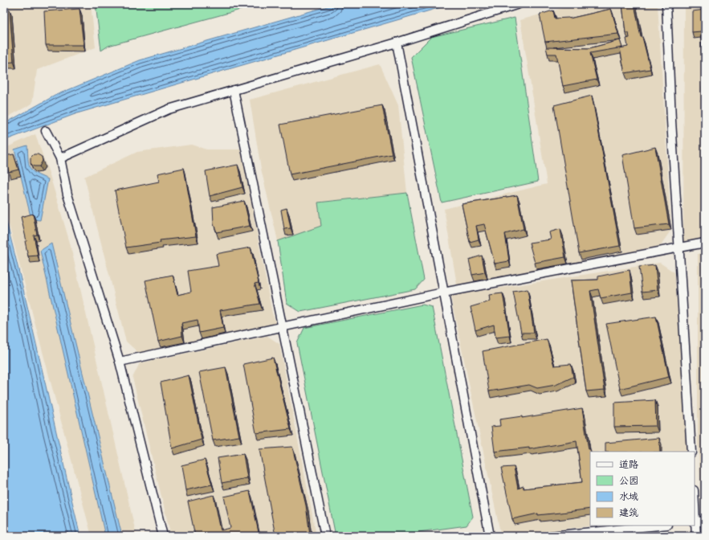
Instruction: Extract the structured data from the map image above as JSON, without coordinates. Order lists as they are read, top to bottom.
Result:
{
  "legend": [
    "道路",
    "公园",
    "水域",
    "建筑"
  ]
}
